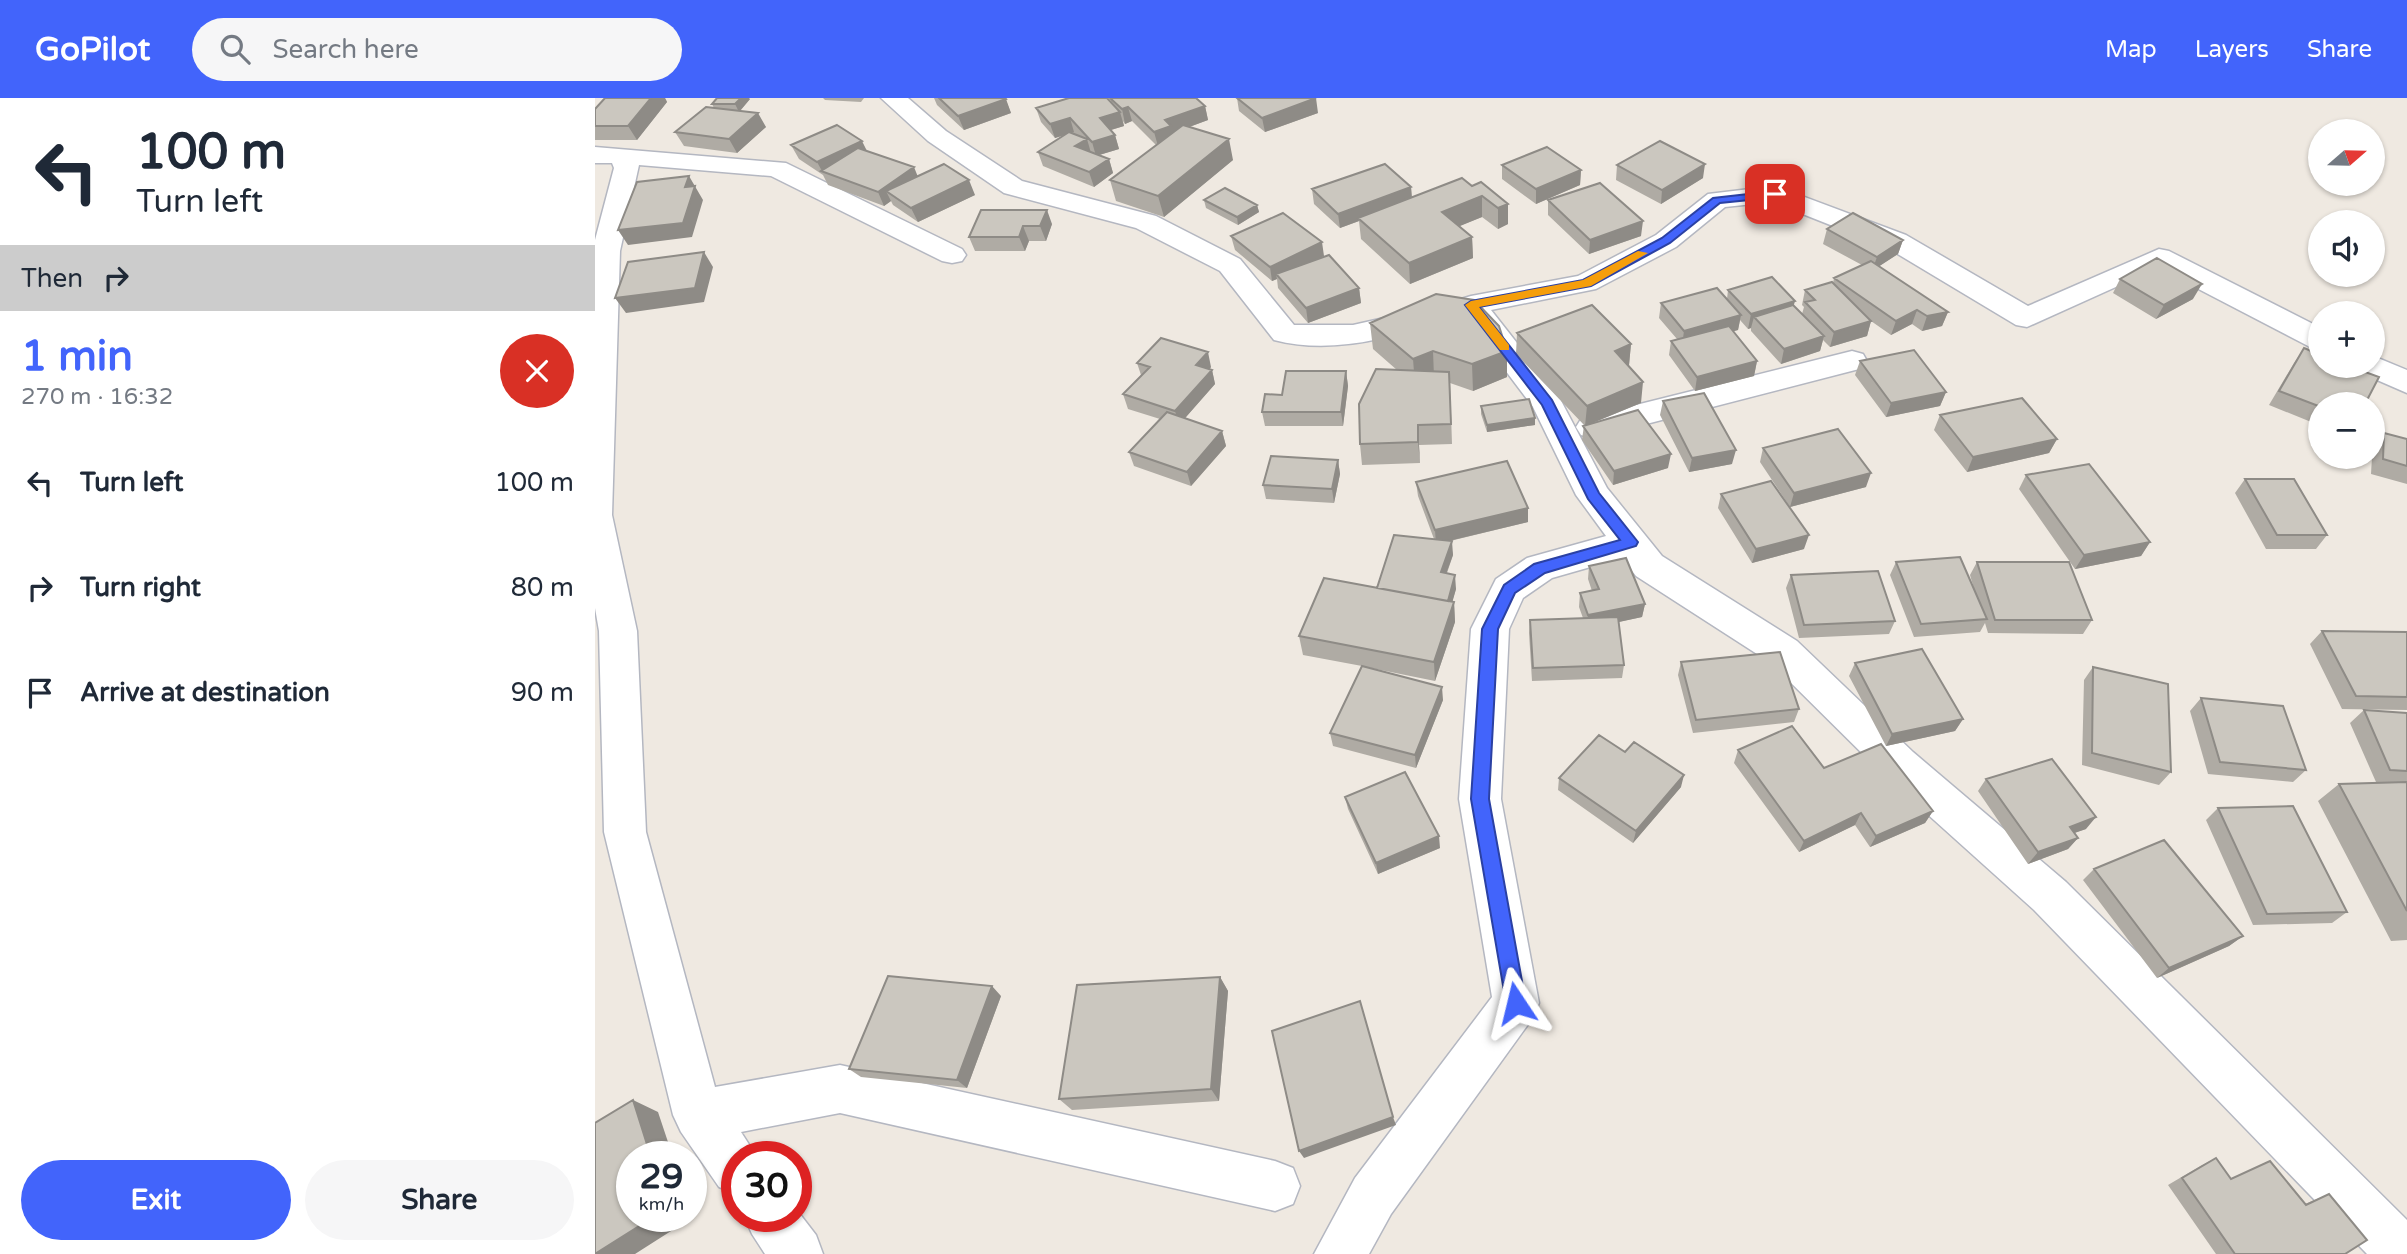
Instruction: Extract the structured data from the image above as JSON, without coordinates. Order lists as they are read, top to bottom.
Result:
{
  "north": "right",
  "page": {
    "header": "GoPilot",
    "search": "Search here",
    "nav": ["Map", "Layers", "Share"],
    "turn": ["100 m", "Turn left"],
    "map_buttons": ["+", "−"],
    "then": "Then",
    "heading": ["1 min", "270 m · 16:32"],
    "list": [
      {
        "name": "Turn left",
        "value": "100 m"
      },
      {
        "name": "Turn right",
        "value": "80 m"
      },
      {
        "name": "Arrive at destination",
        "value": "90 m"
      }
    ],
    "speed": "29 km/h",
    "limit": "30",
    "buttons": ["Exit", "Share"]
  }
}
